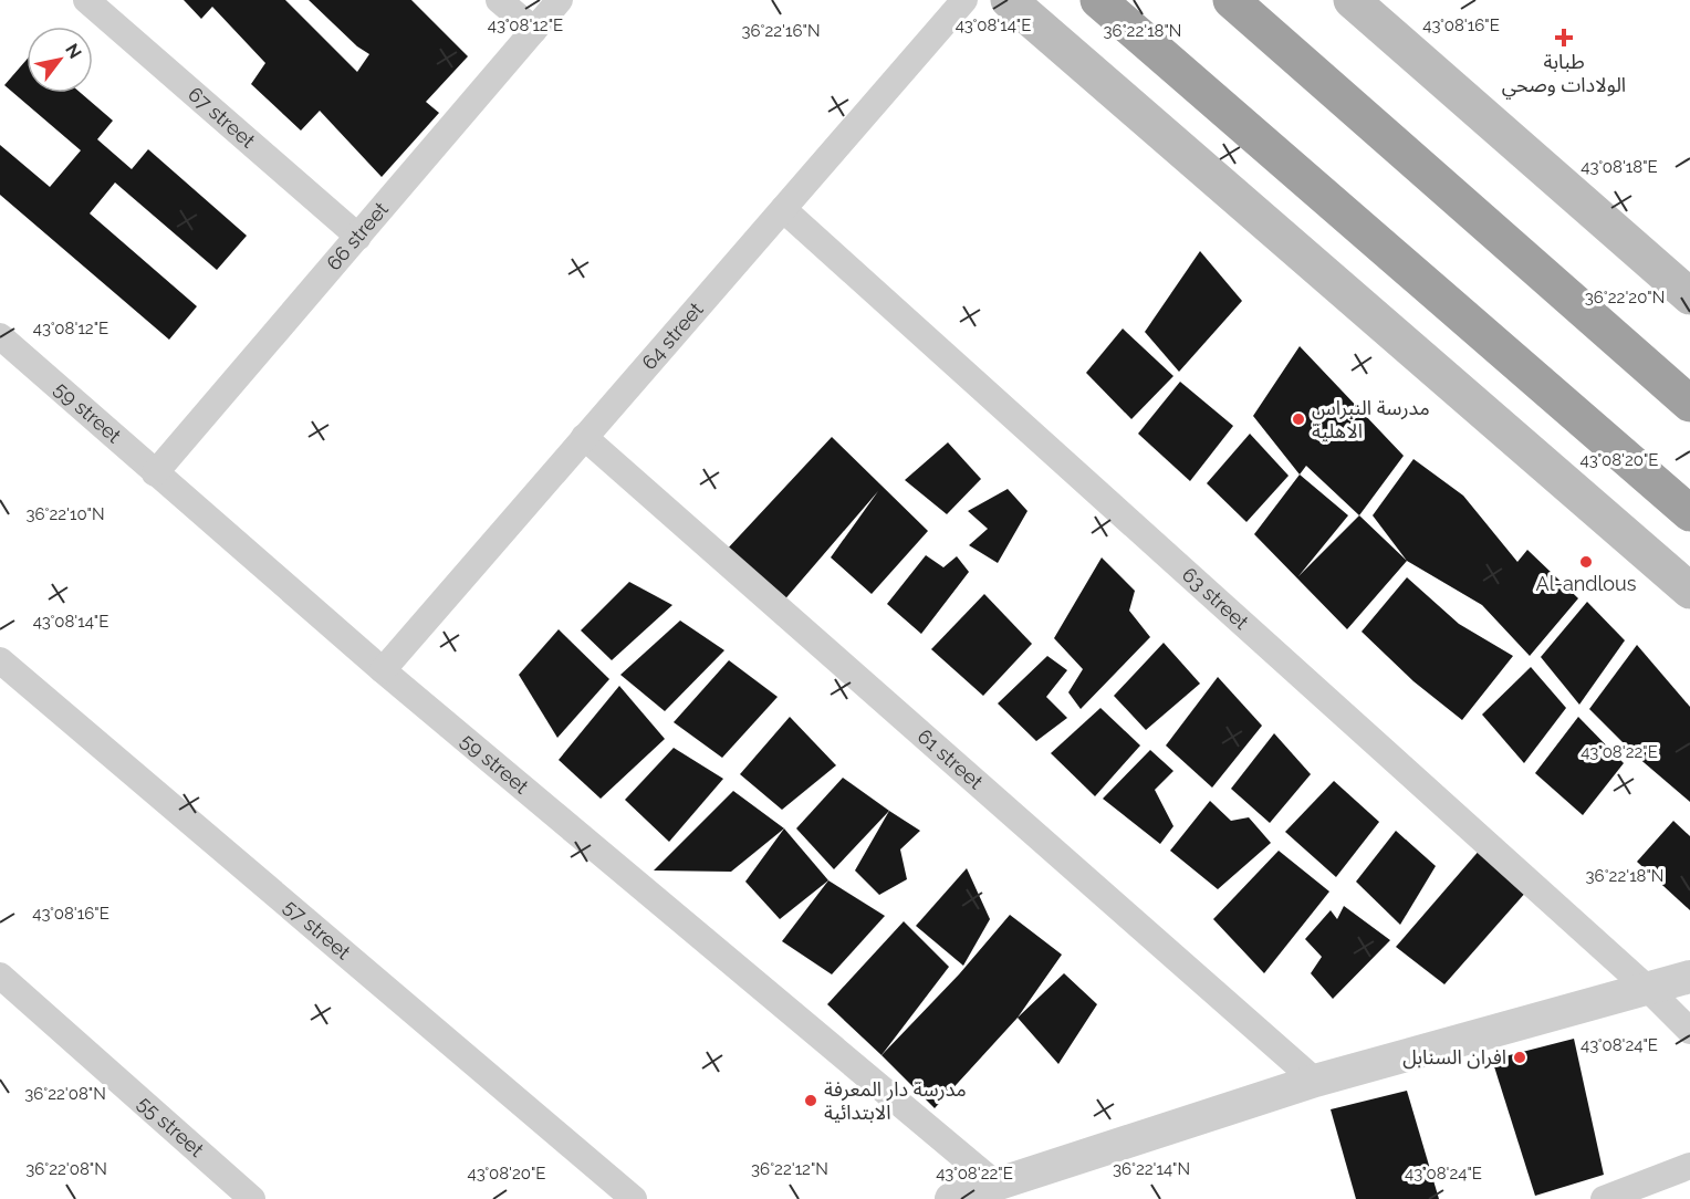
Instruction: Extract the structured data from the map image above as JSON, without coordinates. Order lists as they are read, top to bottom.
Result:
{
  "streets": {
    "street": [
      "67 street",
      "66 street",
      "64 street",
      "59 street",
      "63 street",
      "61 street",
      "57 street",
      "55 street"
    ]
  },
  "crossings": [
    ["67 street", "66 street"],
    ["66 street", "59 street"],
    ["64 street", "59 street"],
    ["64 street", "63 street"],
    ["64 street", "61 street"]
  ],
  "places": {
    "health": ["طبابة الولادات وصحي"],
    "other": [
      "مدرسة النبراس الاهلية",
      "Al-andlous",
      "افران السنابل",
      "مدرسة دار المعرفة الابتدائية"
    ]
  },
  "north": "top right",
  "coordinates": [
    "43°08'14\"E",
    "43°08'12\"E",
    "43°08'16\"E",
    "36°22'16\"N",
    "36°22'18\"N",
    "43°08'18\"E",
    "36°22'20\"N",
    "43°08'20\"E",
    "36°22'10\"N",
    "43°08'22\"E",
    "43°08'24\"E",
    "36°22'08\"N",
    "36°22'12\"N",
    "36°22'14\"N"
  ]
}
